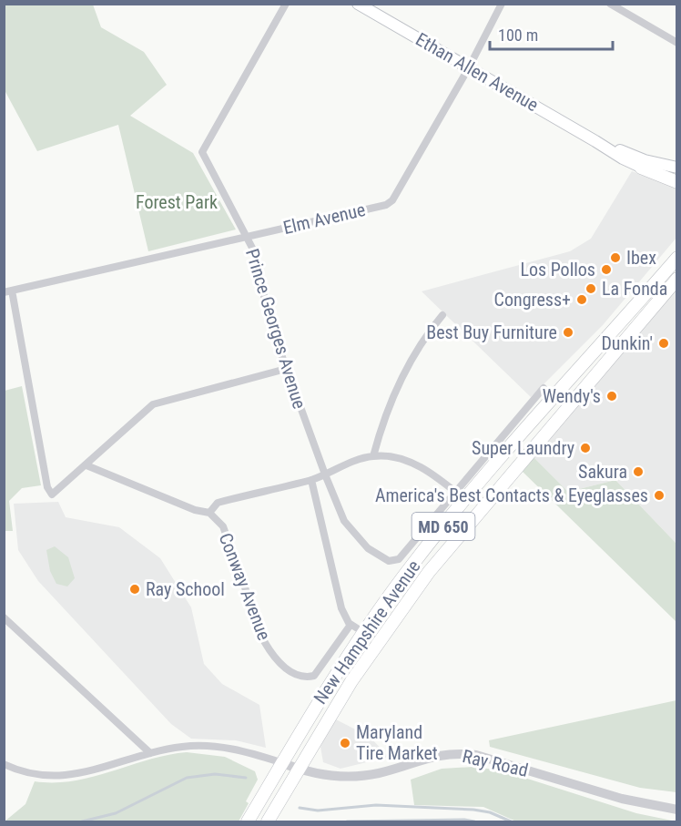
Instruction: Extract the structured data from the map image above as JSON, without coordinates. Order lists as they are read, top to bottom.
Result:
{
  "streets": {
    "main road": ["Ethan Allen Avenue", "MD 650", "New Hampshire Avenue"],
    "street": [
      "Elm Avenue",
      "Prince Georges Avenue",
      "Conway Avenue",
      "Ray Road"
    ]
  },
  "crossings": [
    ["Ethan Allen Avenue", "Elm Avenue"],
    ["Elm Avenue", "Prince Georges Avenue"],
    ["Prince Georges Avenue", "New Hampshire Avenue"],
    ["New Hampshire Avenue", "Ray Road"]
  ],
  "parks": ["Forest Park"],
  "places": [
    "Ibex",
    "Los Pollos",
    "La Fonda",
    "Congress+",
    "Best Buy Furniture",
    "Dunkin'",
    "Wendy's",
    "Super Laundry",
    "Sakura",
    "America's Best Contacts & Eyeglasses",
    "Ray School",
    "Maryland Tire Market"
  ],
  "scale_bar": "100 m"
}
